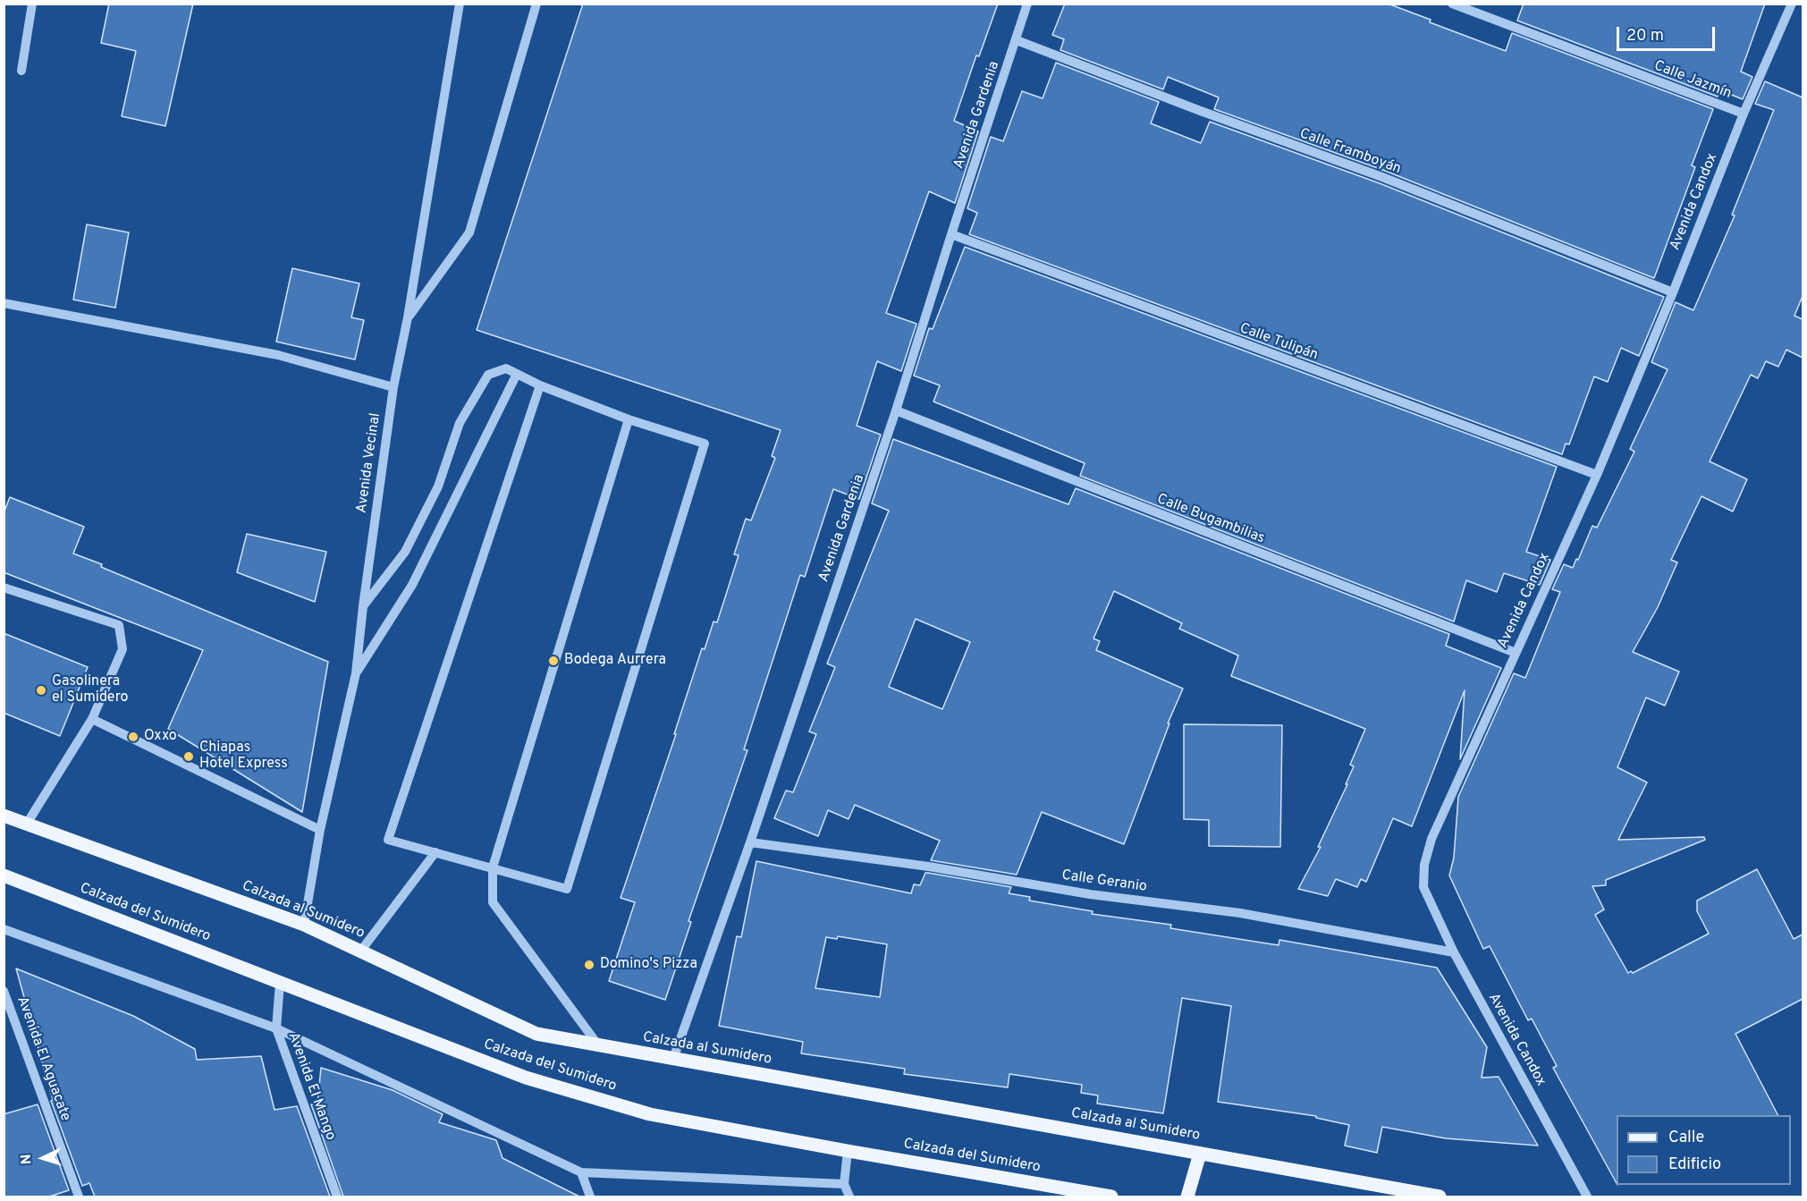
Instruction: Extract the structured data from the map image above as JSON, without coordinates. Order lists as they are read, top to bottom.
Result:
{
  "streets": {
    "main road": ["Calzada al Sumidero", "Calzada del Sumidero"],
    "street": [
      "Calle Jazmín",
      "Avenida Gardenia",
      "Calle Framboyán",
      "Avenida Candox",
      "Calle Tulipán",
      "Avenida Vecinal",
      "Calle Bugambilias",
      "Calle Geranio",
      "Avenida El Aguacate",
      "Avenida El Mango"
    ]
  },
  "crossings": [
    ["Calle Jazmín", "Avenida Candox"],
    ["Avenida Gardenia", "Calle Framboyán"],
    ["Avenida Gardenia", "Calle Tulipán"],
    ["Avenida Gardenia", "Calle Bugambilias"],
    ["Avenida Gardenia", "Calle Geranio"],
    ["Avenida Gardenia", "Calzada al Sumidero"],
    ["Calle Framboyán", "Avenida Candox"],
    ["Avenida Candox", "Calle Tulipán"],
    ["Avenida Candox", "Calle Bugambilias"],
    ["Avenida Candox", "Calle Geranio"],
    ["Avenida Vecinal", "Calzada al Sumidero"],
    ["Calzada del Sumidero", "Avenida El Mango"]
  ],
  "places": [
    "Bodega Aurrera",
    "Gasolinera el Sumidero",
    "Oxxo",
    "Chiapas Hotel Express",
    "Domino's Pizza"
  ],
  "legend": ["Calle", "Edificio"],
  "scale_bar": "20 m",
  "north": "left"
}
